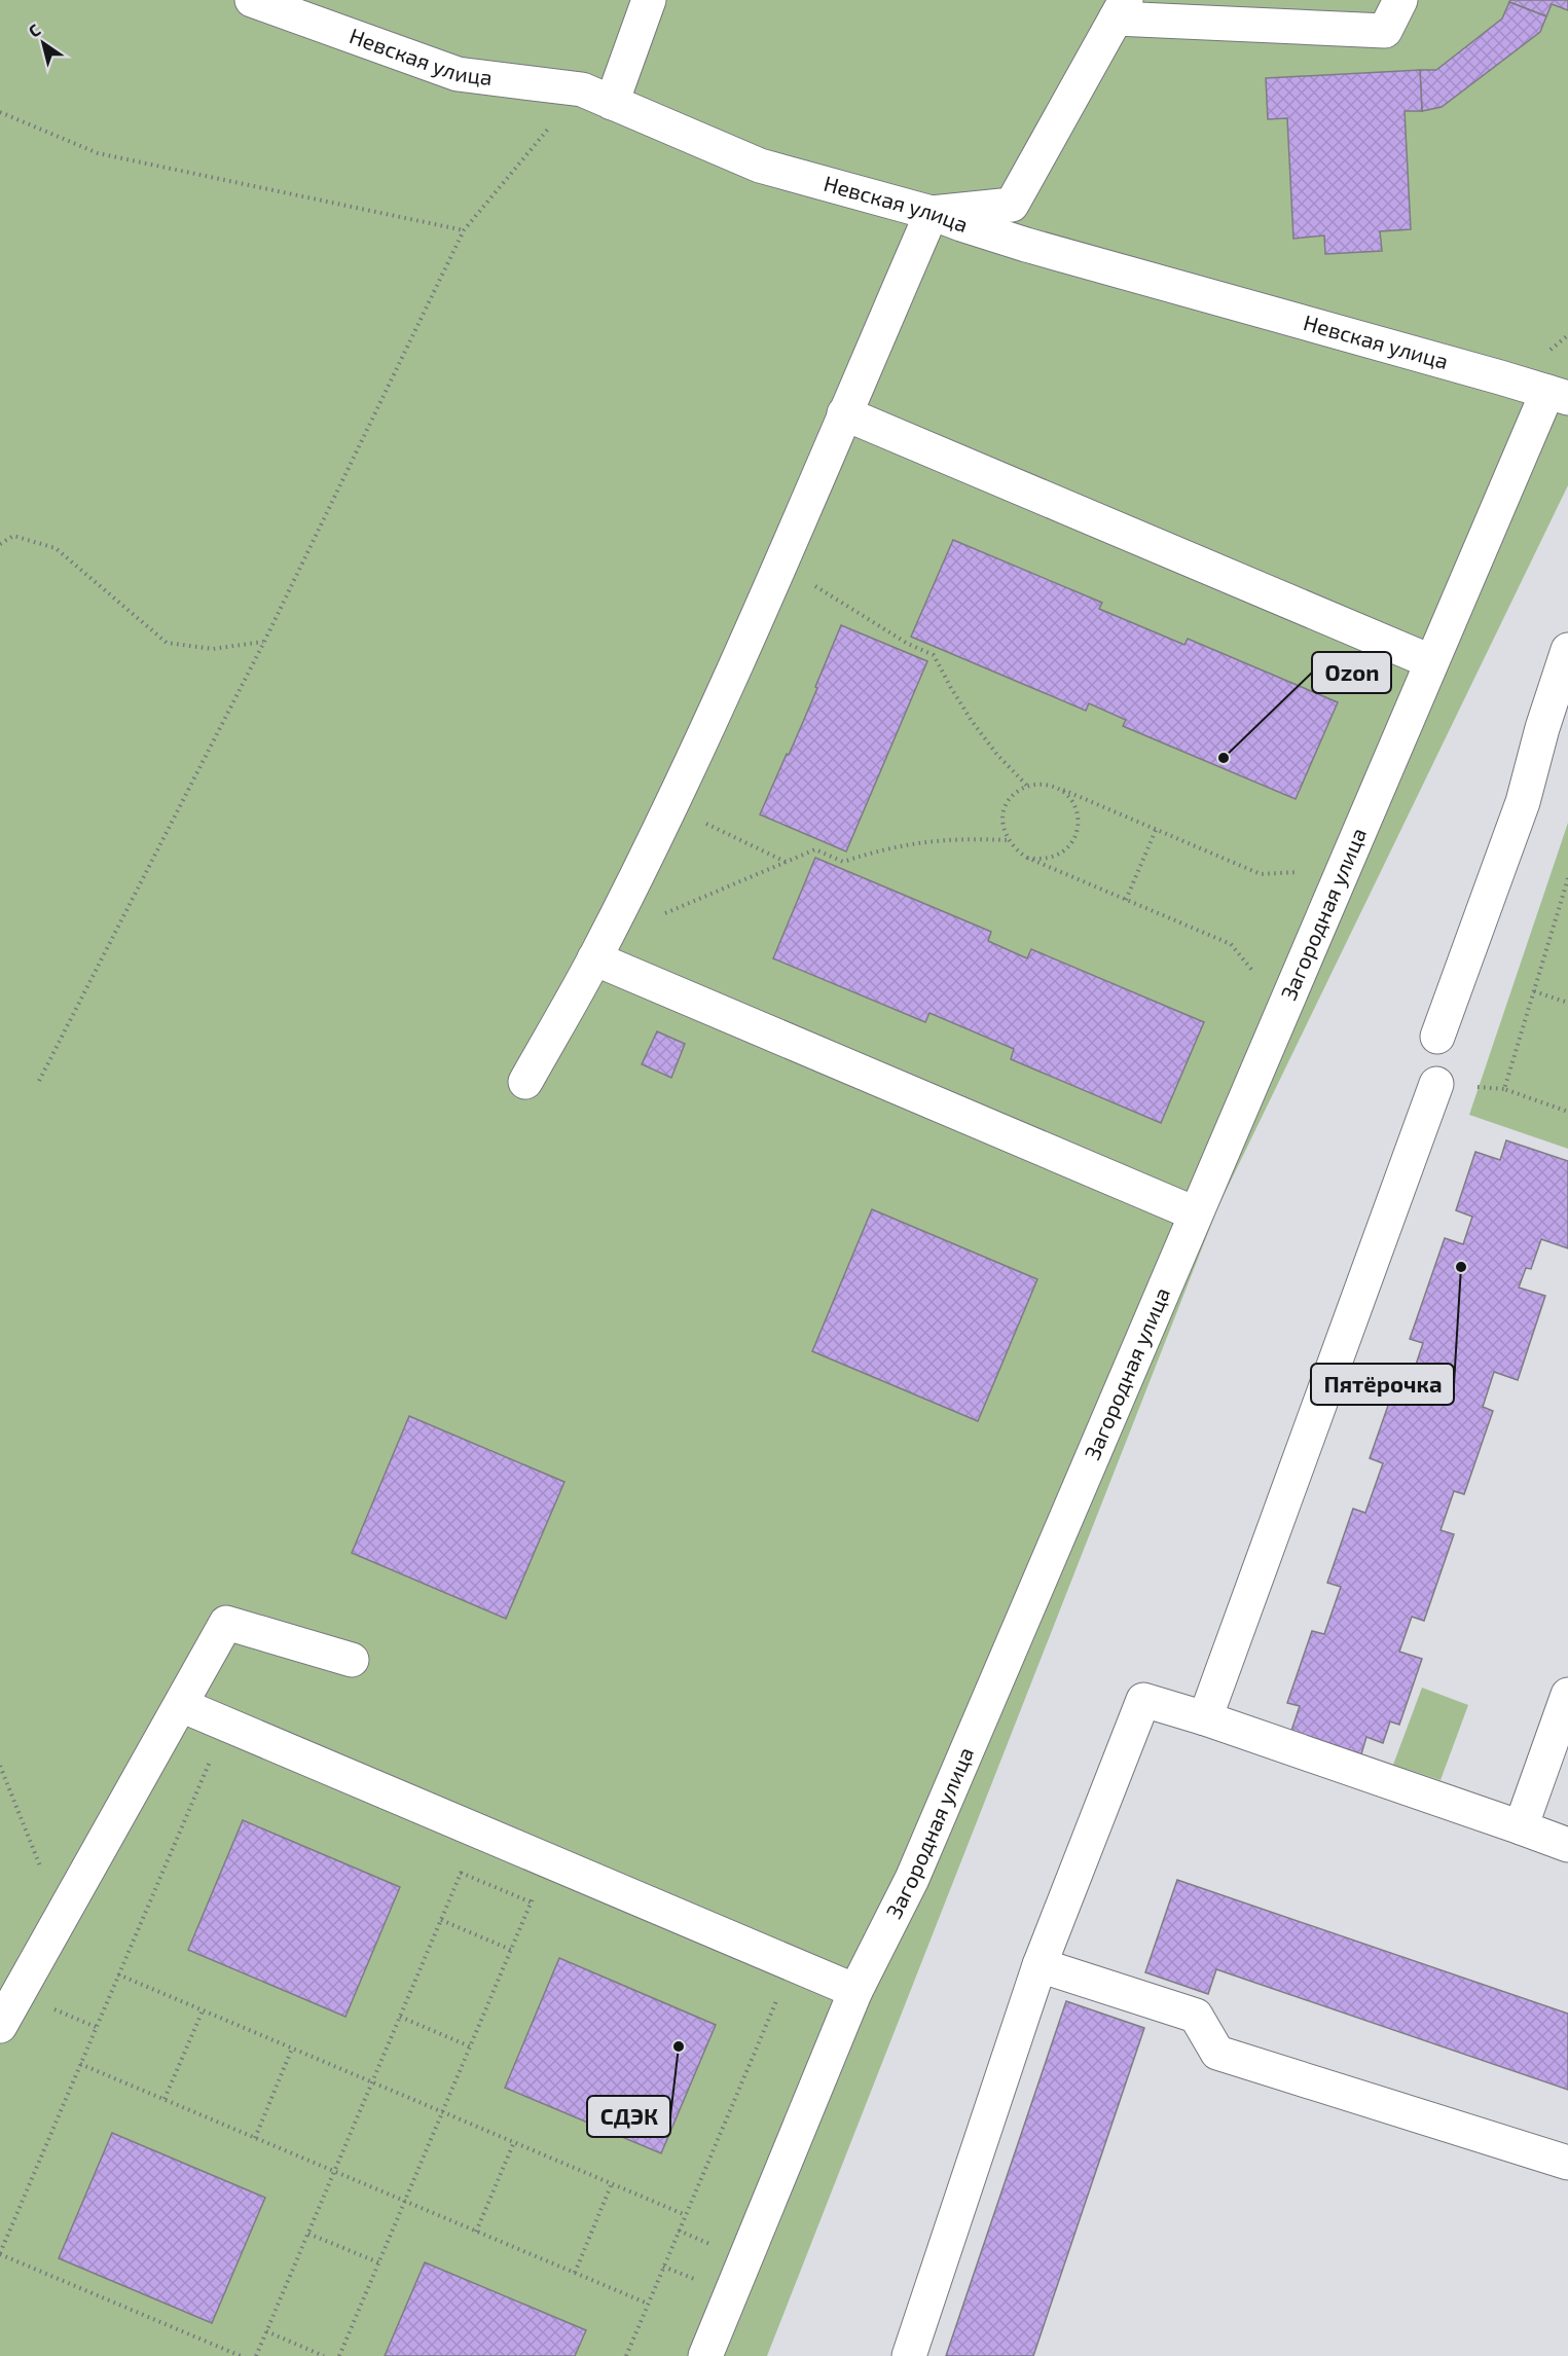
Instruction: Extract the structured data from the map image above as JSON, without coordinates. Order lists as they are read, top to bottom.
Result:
{
  "streets": {
    "street": ["Невская улица", "Загородная улица"]
  },
  "crossings": [
    ["Невская улица", "Загородная улица"]
  ],
  "places": ["Ozon", "Пятёрочка", "СДЭК"],
  "north": "top left"
}
